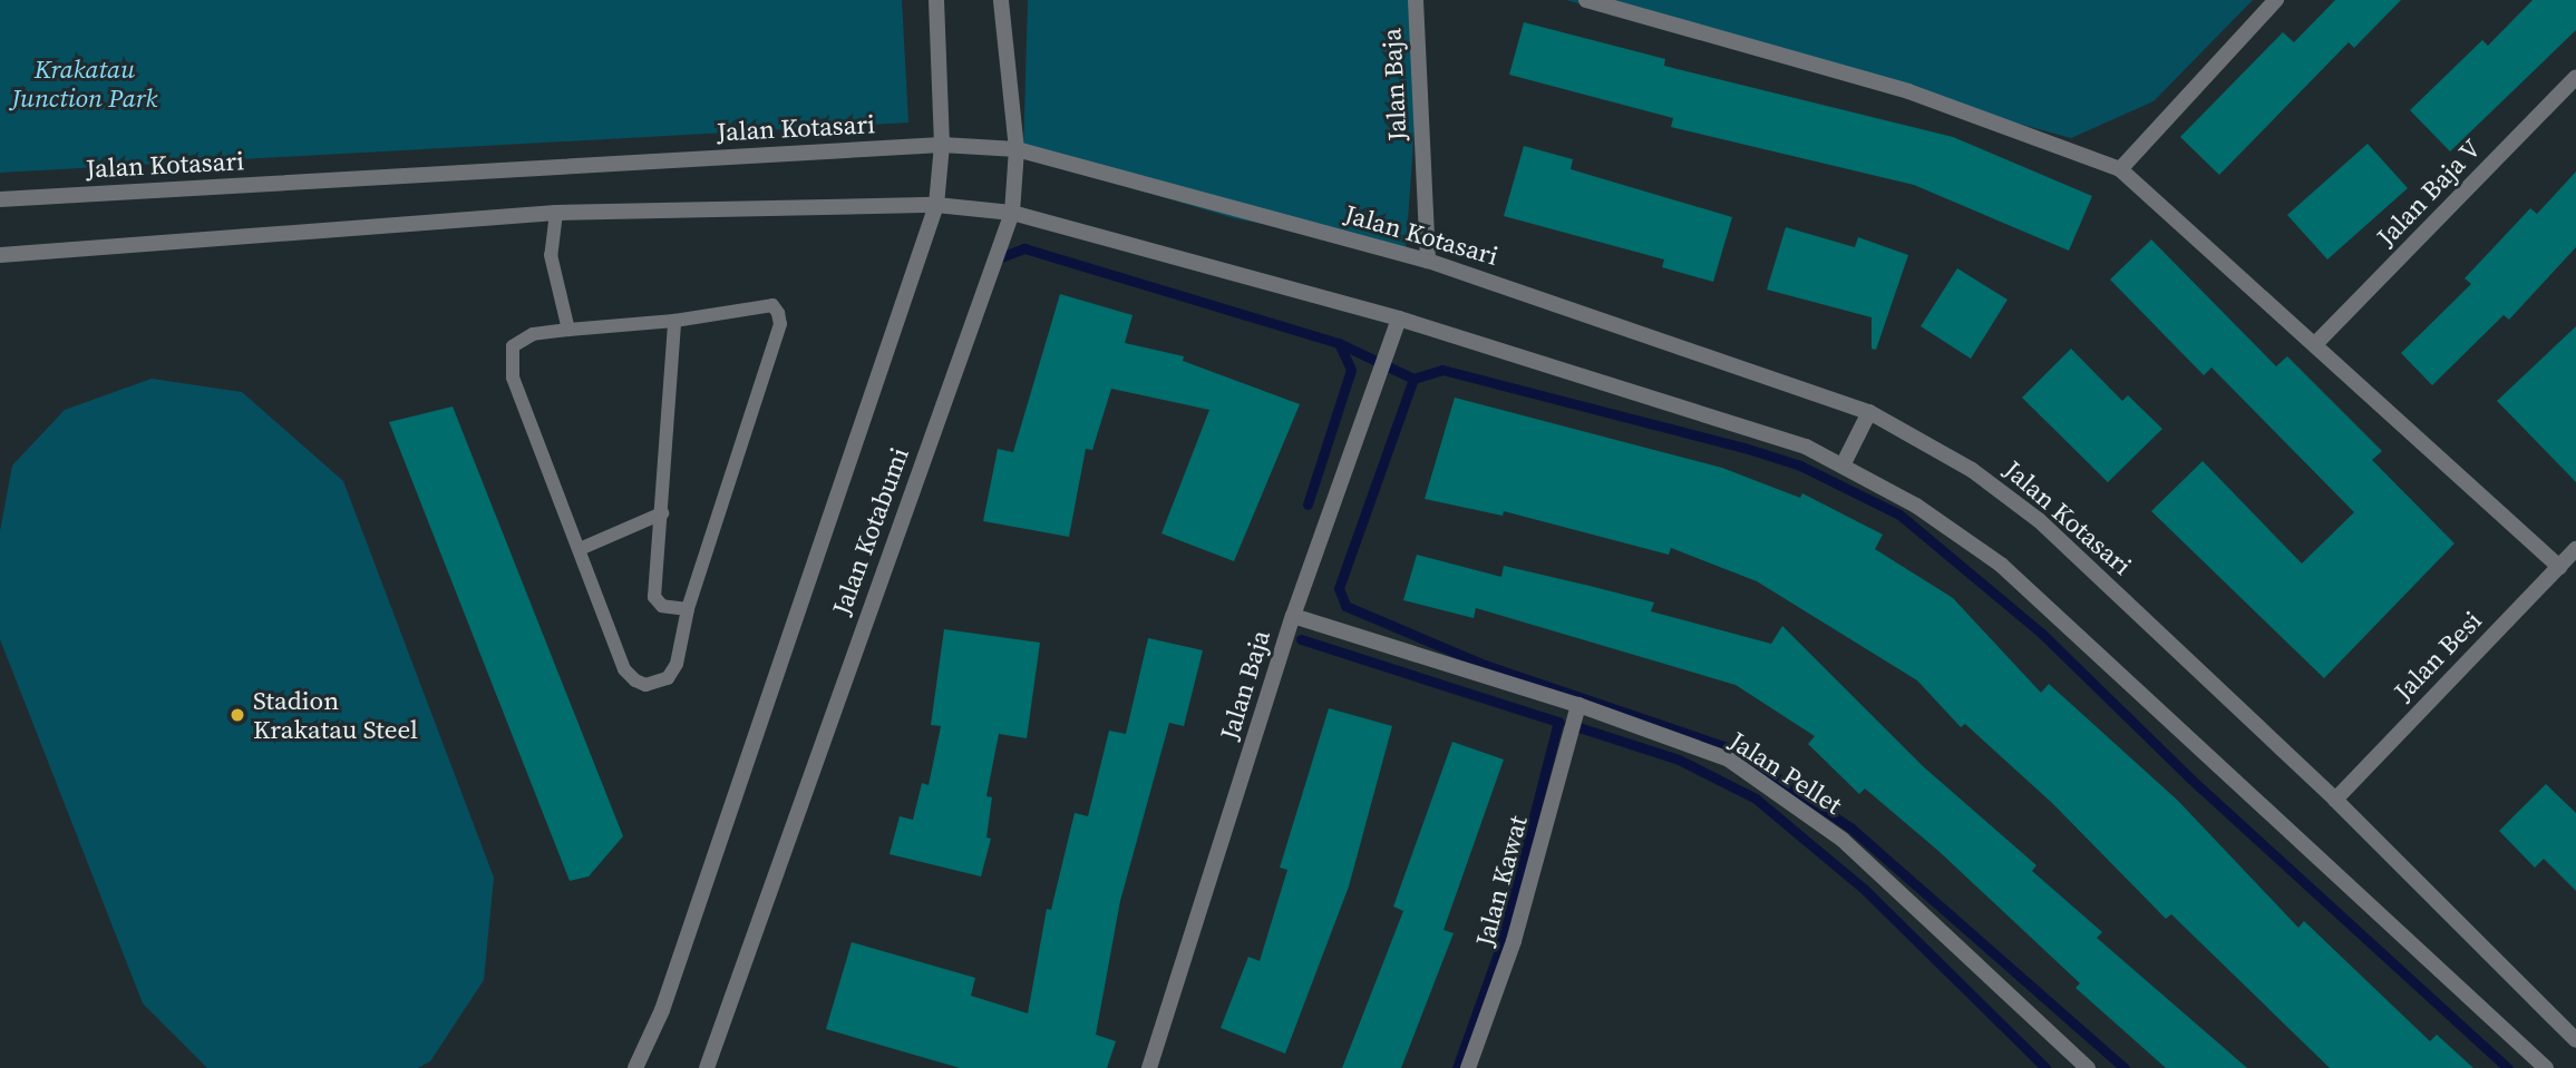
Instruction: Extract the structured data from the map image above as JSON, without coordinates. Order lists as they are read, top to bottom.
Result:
{
  "streets": {
    "street": [
      "Jalan Baja",
      "Jalan Kotasari",
      "Jalan Baja V",
      "Jalan Kotabumi",
      "Jalan Besi",
      "Jalan Pellet",
      "Jalan Kawat"
    ]
  },
  "crossings": [
    ["Jalan Baja", "Jalan Kotasari"],
    ["Jalan Baja", "Jalan Pellet"],
    ["Jalan Kotasari", "Jalan Kotabumi"],
    ["Jalan Kotasari", "Jalan Besi"],
    ["Jalan Pellet", "Jalan Kawat"]
  ],
  "parks": ["Krakatau Junction Park"],
  "places": ["Stadion Krakatau Steel"]
}
